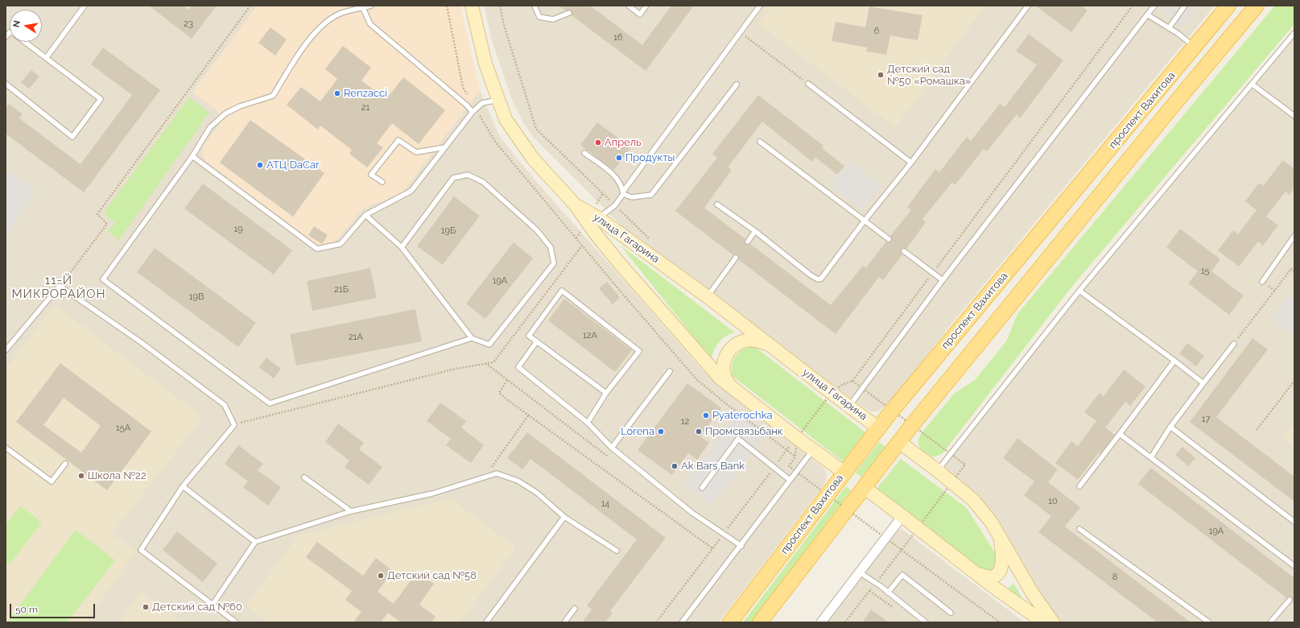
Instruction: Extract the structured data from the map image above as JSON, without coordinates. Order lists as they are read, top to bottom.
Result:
{
  "streets": {
    "main road": ["проспект Вахитова", "улица Гагарина"]
  },
  "crossings": [
    ["проспект Вахитова", "улица Гагарина"]
  ],
  "districts": ["11-Й МИКРОРАЙОН"],
  "places": [
    "Детский сад №50 «Ромашка»",
    "Renzacci",
    "Апрель",
    "Продукты",
    "АТЦ DaСar",
    "Pyaterochka",
    "Lorena",
    "Промсвязьбанк",
    "Ak Bars Bank",
    "Школа №22",
    "Детский сад №58",
    "Детский сад №60"
  ],
  "house_numbers": [
    "23",
    "6",
    "16",
    "21",
    "19",
    "19Б",
    "15",
    "19А",
    "21Б",
    "19В",
    "12А",
    "21А",
    "17",
    "12",
    "15А",
    "10",
    "14",
    "19А",
    "8"
  ],
  "scale_bar": "50 m",
  "north": "left"
}
